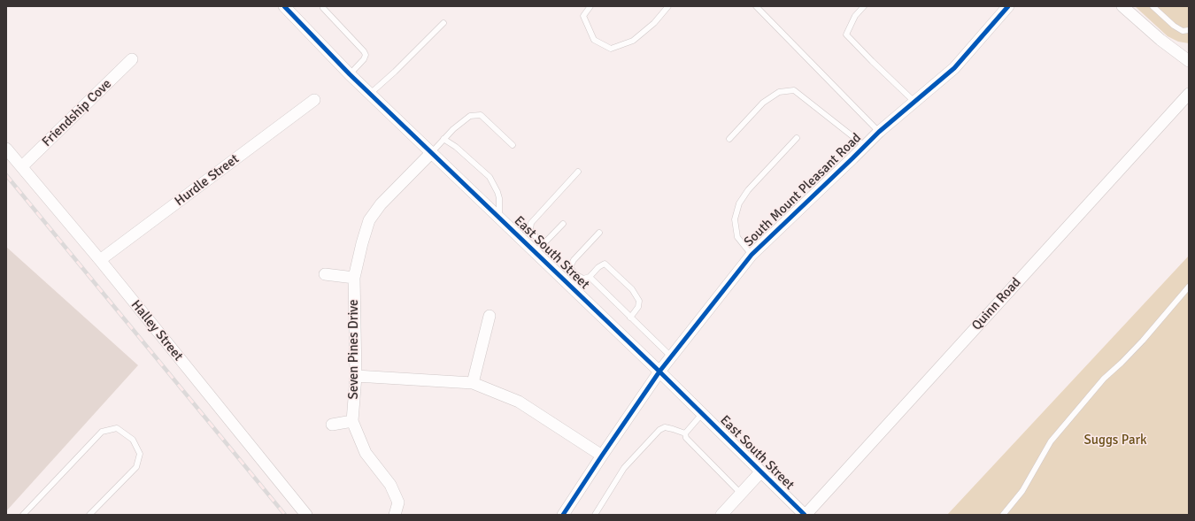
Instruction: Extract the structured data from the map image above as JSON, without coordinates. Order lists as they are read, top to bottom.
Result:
{
  "streets": {
    "street": [
      "Friendship Cove",
      "Hurdle Street",
      "South Mount Pleasant Road",
      "East South Street",
      "Quinn Road",
      "Halley Street",
      "Seven Pines Drive"
    ]
  },
  "crossings": [
    ["Friendship Cove", "Halley Street"],
    ["Hurdle Street", "Halley Street"],
    ["South Mount Pleasant Road", "East South Street"],
    ["East South Street", "Quinn Road"],
    ["East South Street", "Seven Pines Drive"]
  ],
  "parks": ["Suggs Park"]
}
